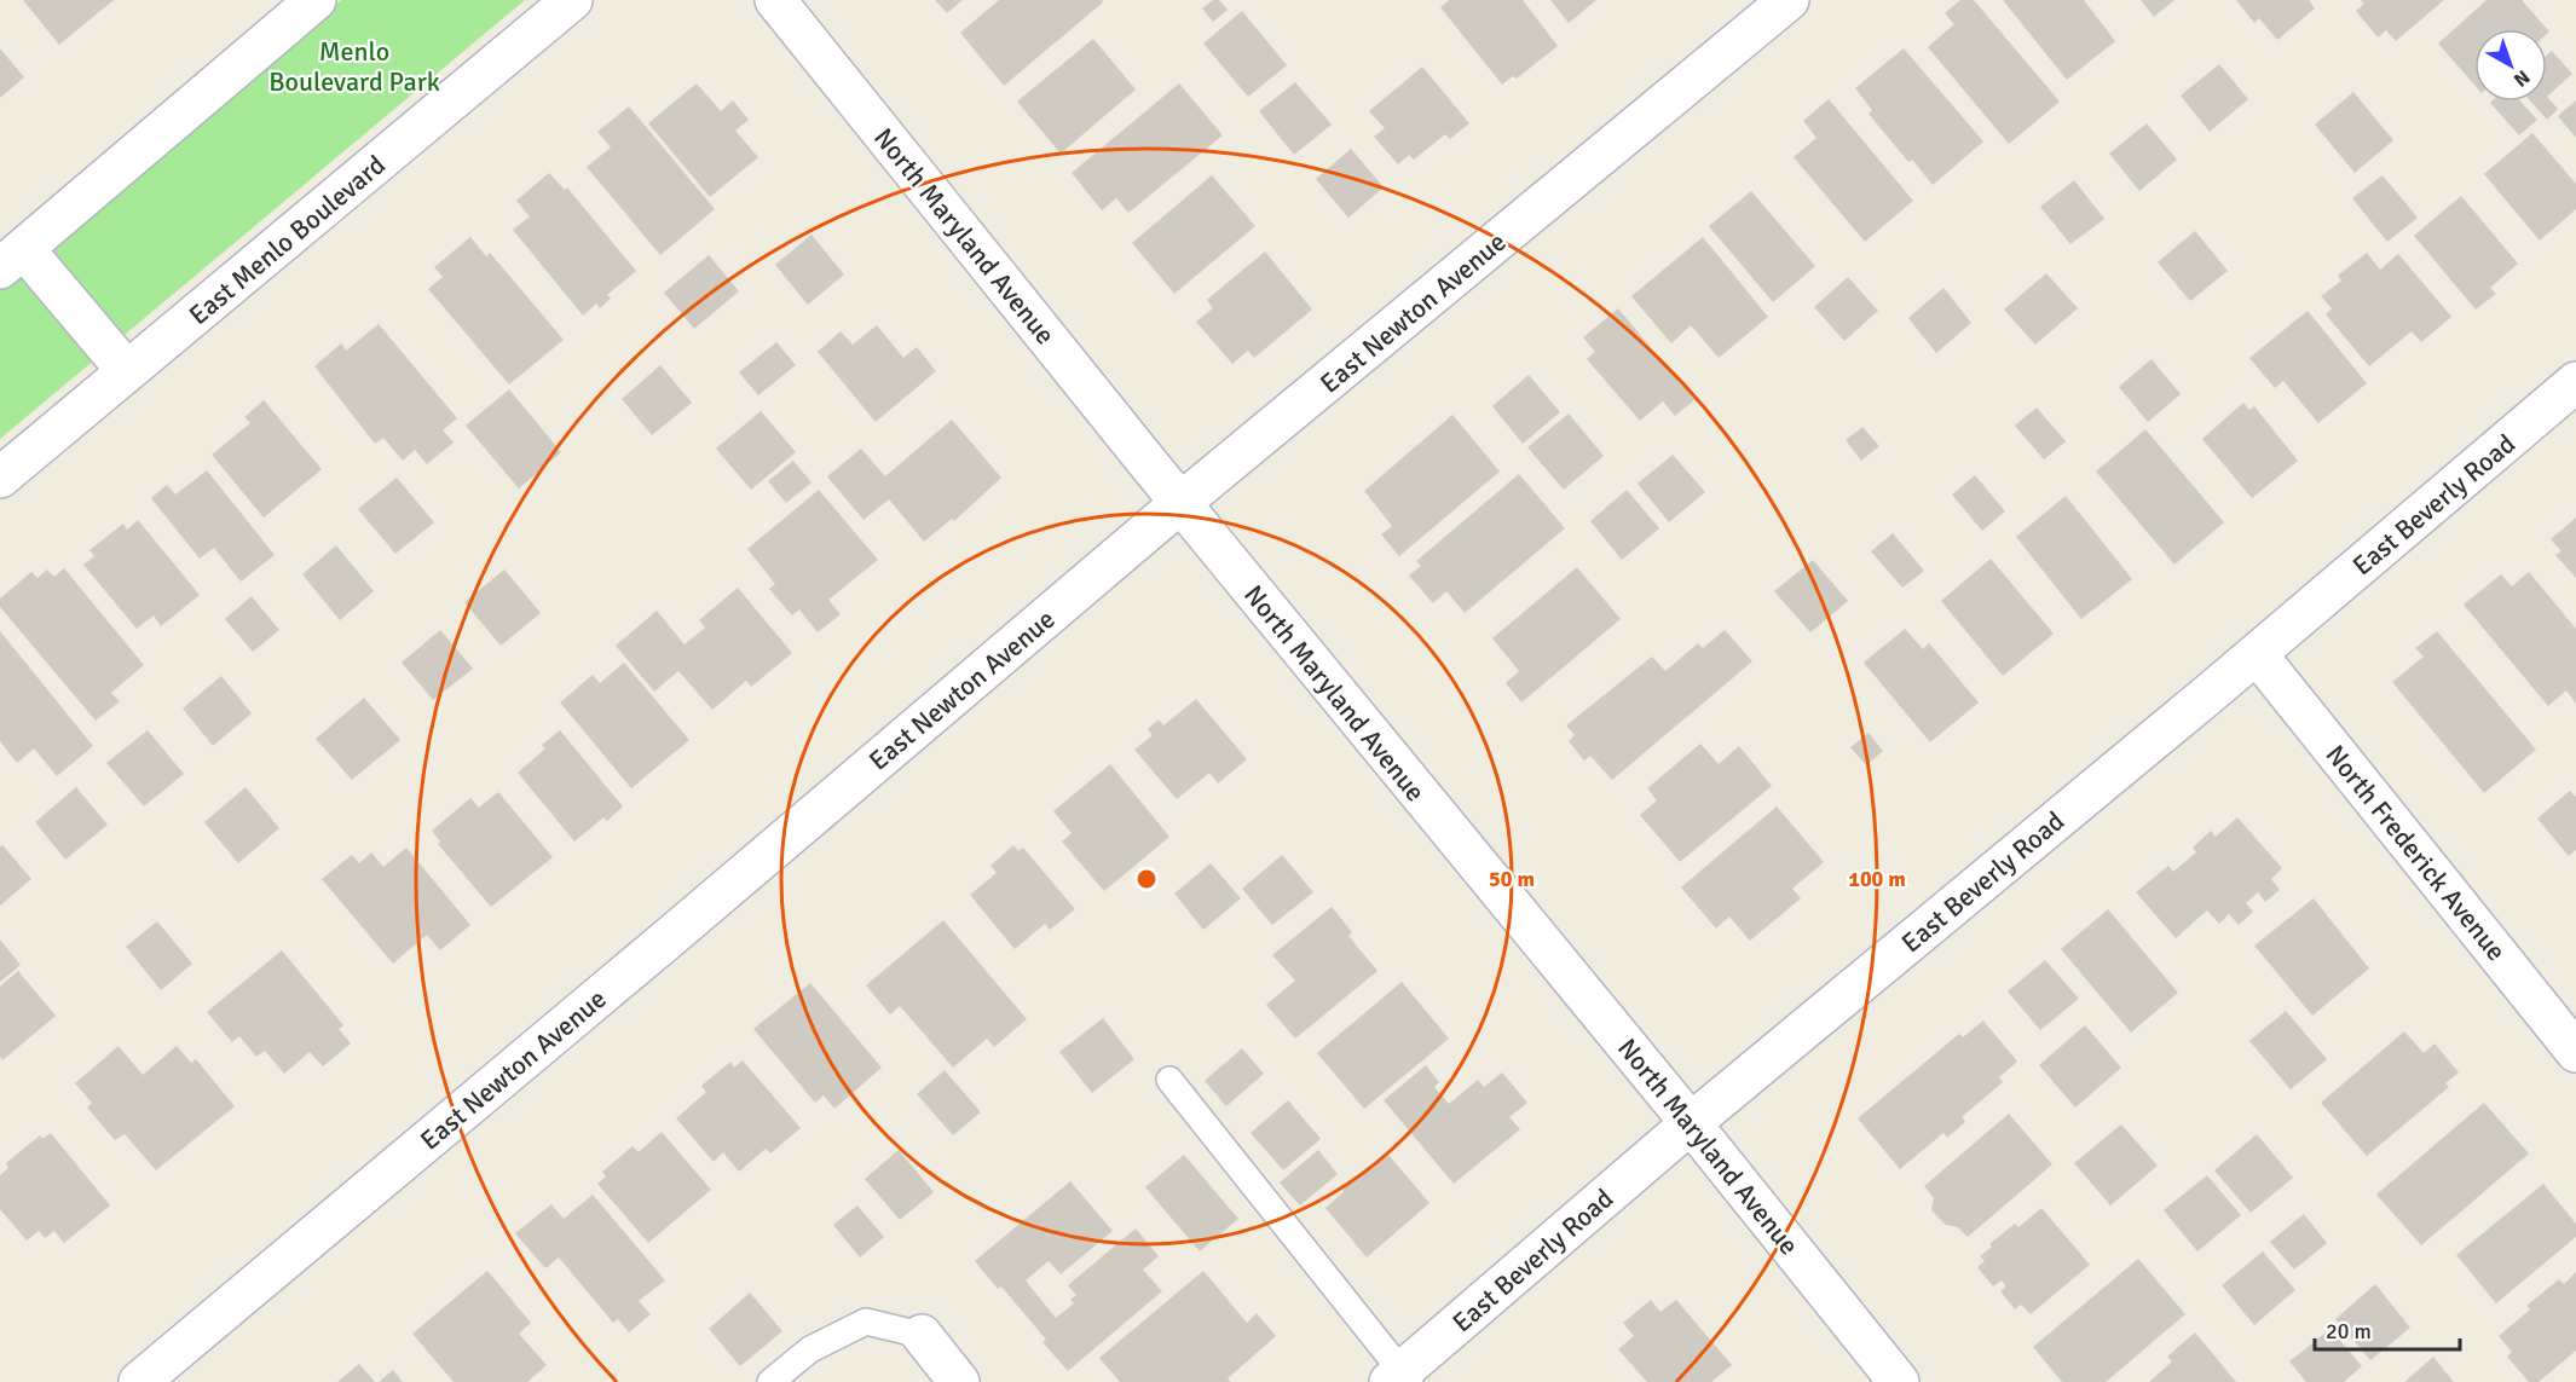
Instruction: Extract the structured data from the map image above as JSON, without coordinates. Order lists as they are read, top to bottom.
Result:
{
  "streets": {
    "street": [
      "North Maryland Avenue",
      "East Menlo Boulevard",
      "East Newton Avenue",
      "East Beverly Road",
      "North Frederick Avenue"
    ]
  },
  "crossings": [
    ["North Maryland Avenue", "East Newton Avenue"],
    ["North Maryland Avenue", "East Beverly Road"],
    ["East Beverly Road", "North Frederick Avenue"]
  ],
  "parks": ["Menlo Boulevard Park"],
  "scale_bar": "20 m",
  "north": "bottom right",
  "rings": ["50 m", "100 m"]
}
